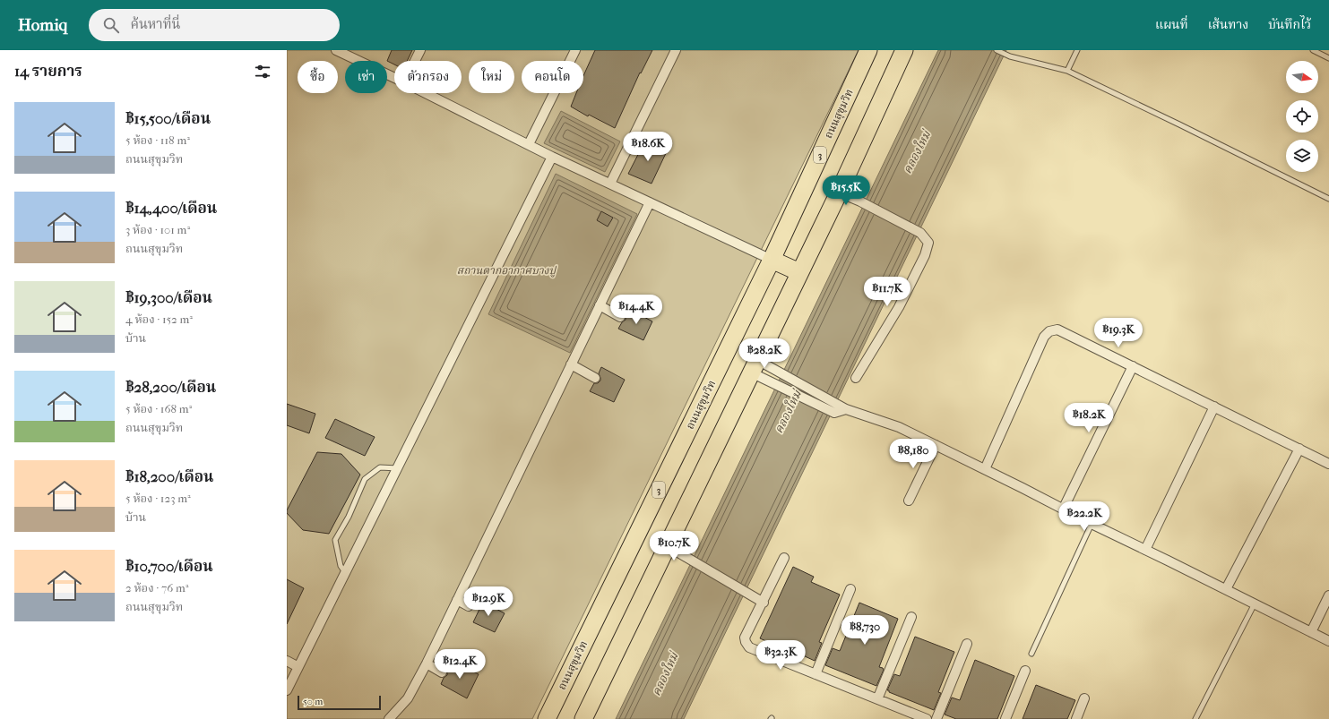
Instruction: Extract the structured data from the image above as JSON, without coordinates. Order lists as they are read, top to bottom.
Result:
{
  "streets": {
    "highway": ["ถนนสุขุมวิท", "3"]
  },
  "water": ["คลองใหม่"],
  "parks": ["สถานตากอากาศบางปู"],
  "scale_bar": "50 m",
  "north": "right",
  "page": {
    "header": "Homiq",
    "search": "ค้นหาที่นี่",
    "nav": ["แผนที่", "เส้นทาง", "บันทึกไว้"],
    "heading": "14 รายการ",
    "chip": [
      "ซื้อ",
      "เช่า",
      "ตัวกรอง",
      "ใหม่",
      "คอนโด"
    ],
    "list": [
      {
        "name": "฿15,500/เดือน",
        "note": "5 ห้อง · 118 m² · ถนนสุขุมวิท"
      },
      {
        "name": "฿14,400/เดือน",
        "note": "3 ห้อง · 101 m² · ถนนสุขุมวิท"
      },
      {
        "name": "฿19,300/เดือน",
        "note": "4 ห้อง · 152 m² · บ้าน"
      },
      {
        "name": "฿28,200/เดือน",
        "note": "5 ห้อง · 168 m² · ถนนสุขุมวิท"
      },
      {
        "name": "฿18,200/เดือน",
        "note": "5 ห้อง · 123 m² · บ้าน"
      },
      {
        "name": "฿10,700/เดือน",
        "note": "2 ห้อง · 76 m² · ถนนสุขุมวิท"
      }
    ],
    "price": [
      "฿18.6K",
      "฿15.5K",
      "฿11.7K",
      "฿14.4K",
      "฿19.3K",
      "฿28.2K",
      "฿18.2K",
      "฿8,180",
      "฿22.2K",
      "฿10.7K",
      "฿12.9K",
      "฿8,730",
      "฿32.3K",
      "฿12.4K"
    ],
    "scale": "50 m"
  }
}
